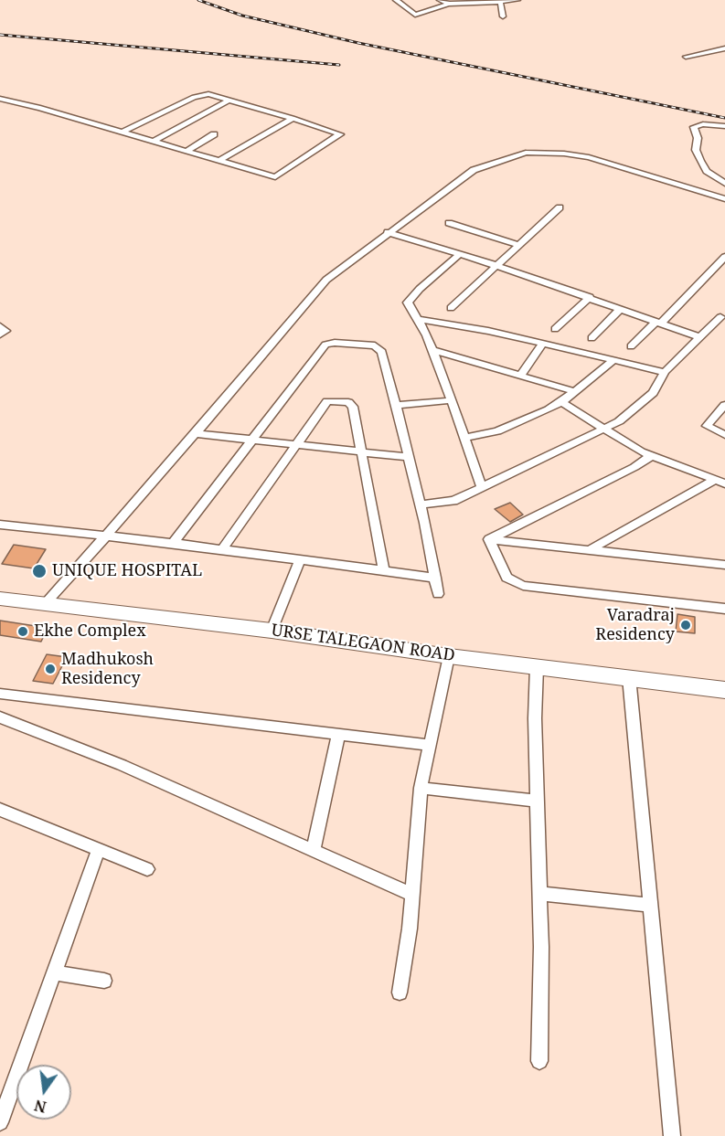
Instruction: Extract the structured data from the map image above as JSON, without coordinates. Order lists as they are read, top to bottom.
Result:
{
  "streets": {
    "highway": ["URSE TALEGAON ROAD"]
  },
  "places": [
    "UNIQUE HOSPITAL",
    "Varadraj Residency",
    "Ekhe Complex",
    "Madhukosh Residency"
  ],
  "north": "bottom"
}
